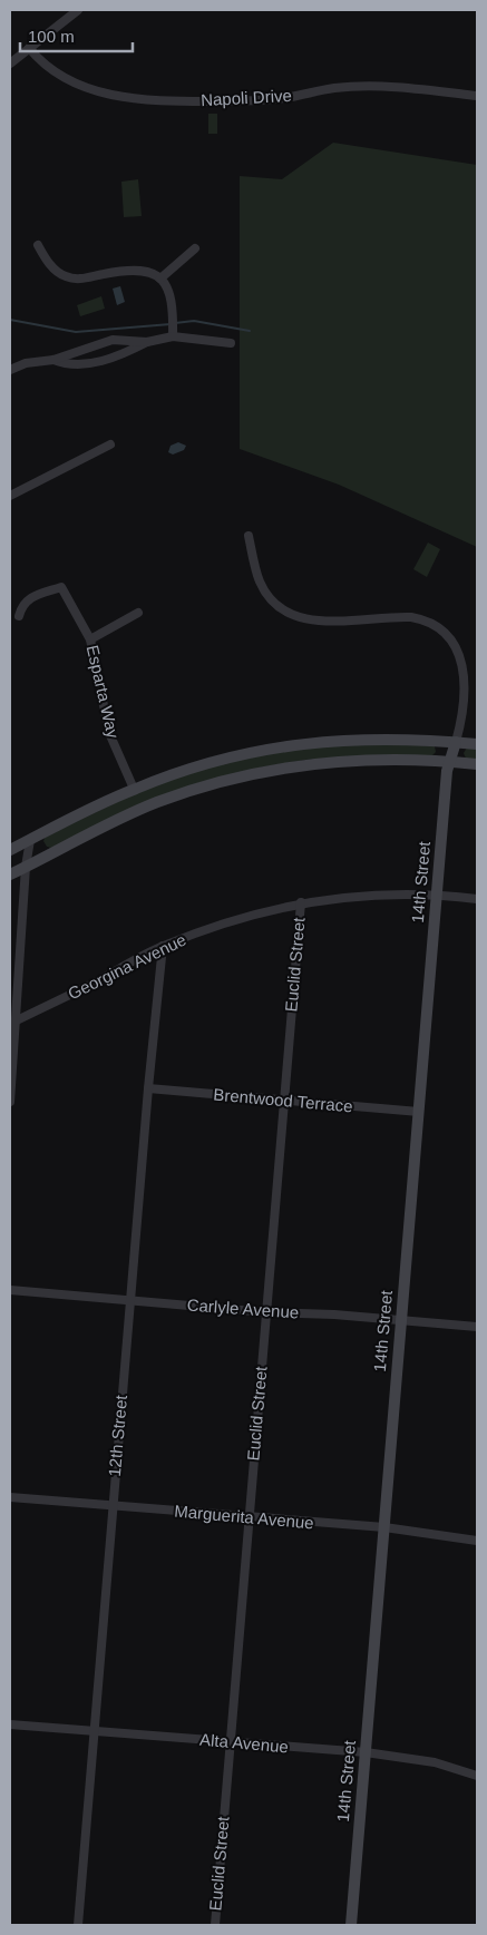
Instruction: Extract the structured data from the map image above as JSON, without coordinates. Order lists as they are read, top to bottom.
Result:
{
  "streets": {
    "street": [
      "Napoli Drive",
      "Esparta Way",
      "14th Street",
      "Euclid Street",
      "Georgina Avenue",
      "Brentwood Terrace",
      "Carlyle Avenue",
      "12th Street",
      "Marguerita Avenue",
      "Alta Avenue"
    ]
  },
  "crossings": [
    ["14th Street", "Georgina Avenue"],
    ["14th Street", "Brentwood Terrace"],
    ["14th Street", "Carlyle Avenue"],
    ["14th Street", "Marguerita Avenue"],
    ["14th Street", "Alta Avenue"],
    ["Euclid Street", "Georgina Avenue"],
    ["Euclid Street", "Brentwood Terrace"],
    ["Euclid Street", "Carlyle Avenue"],
    ["Euclid Street", "Marguerita Avenue"],
    ["Euclid Street", "Alta Avenue"],
    ["Georgina Avenue", "12th Street"],
    ["Brentwood Terrace", "12th Street"],
    ["Carlyle Avenue", "12th Street"],
    ["12th Street", "Marguerita Avenue"],
    ["12th Street", "Alta Avenue"]
  ],
  "scale_bar": "100 m"
}
